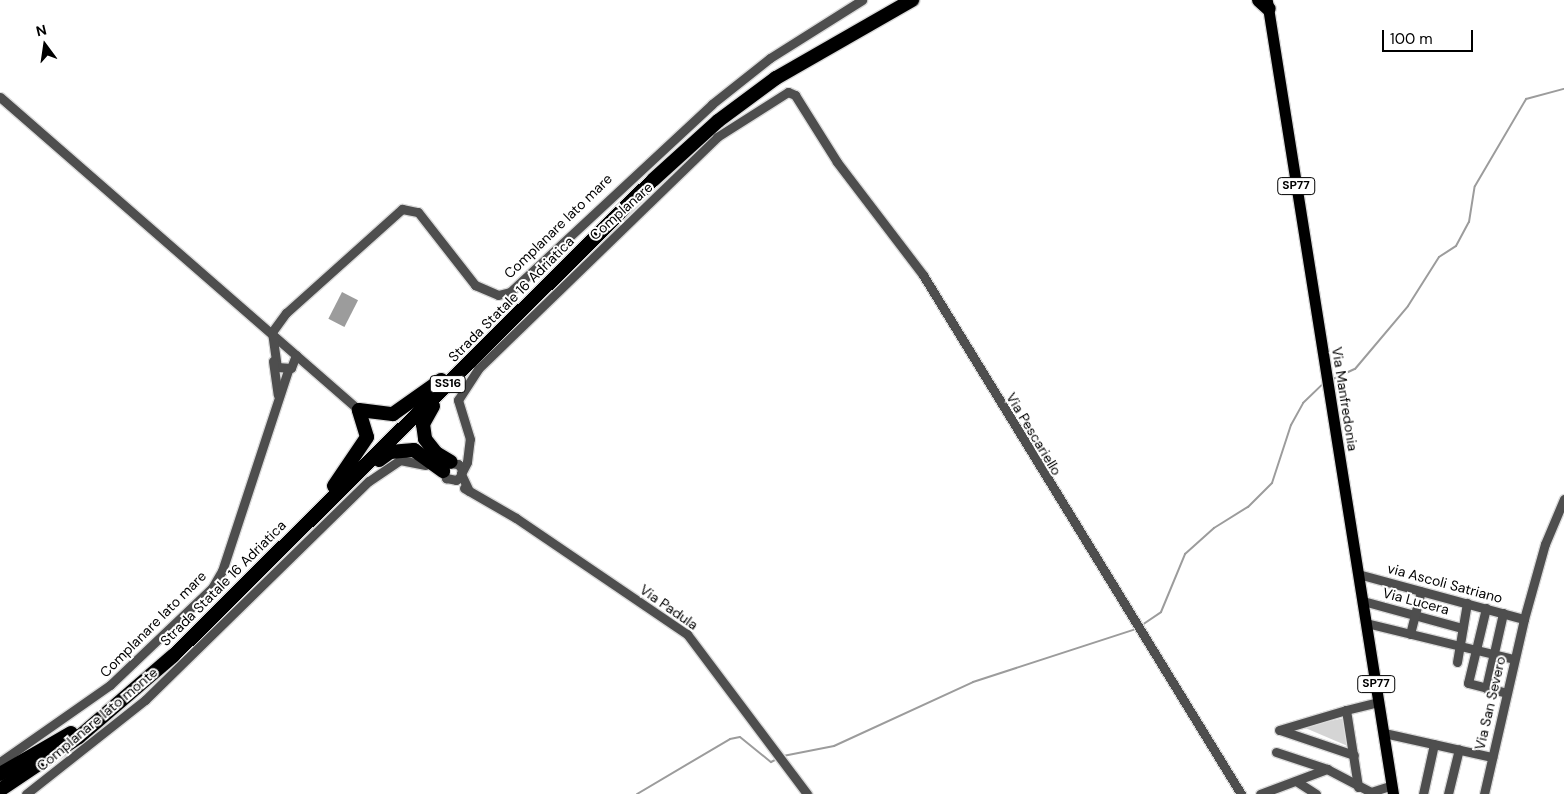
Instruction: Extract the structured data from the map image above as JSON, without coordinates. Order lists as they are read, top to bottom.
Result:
{
  "streets": {
    "highway": ["Strada Statale 16 Adriatica", "SS16"],
    "main road": ["SP77", "Via Manfredonia"],
    "street": [
      "Complanare",
      "Complanare lato mare",
      "Via Pescariello",
      "via Ascoli Satriano",
      "Via Lucera",
      "Via Padula",
      "Via San Severo",
      "Complanare lato monte"
    ]
  },
  "crossings": [
    ["Complanare", "Via Pescariello"],
    ["Via Manfredonia", "via Ascoli Satriano"],
    ["Via Manfredonia", "Via Lucera"],
    ["via Ascoli Satriano", "Via San Severo"],
    ["Via Padula", "Complanare lato monte"]
  ],
  "scale_bar": "100 m",
  "north": "top"
}
